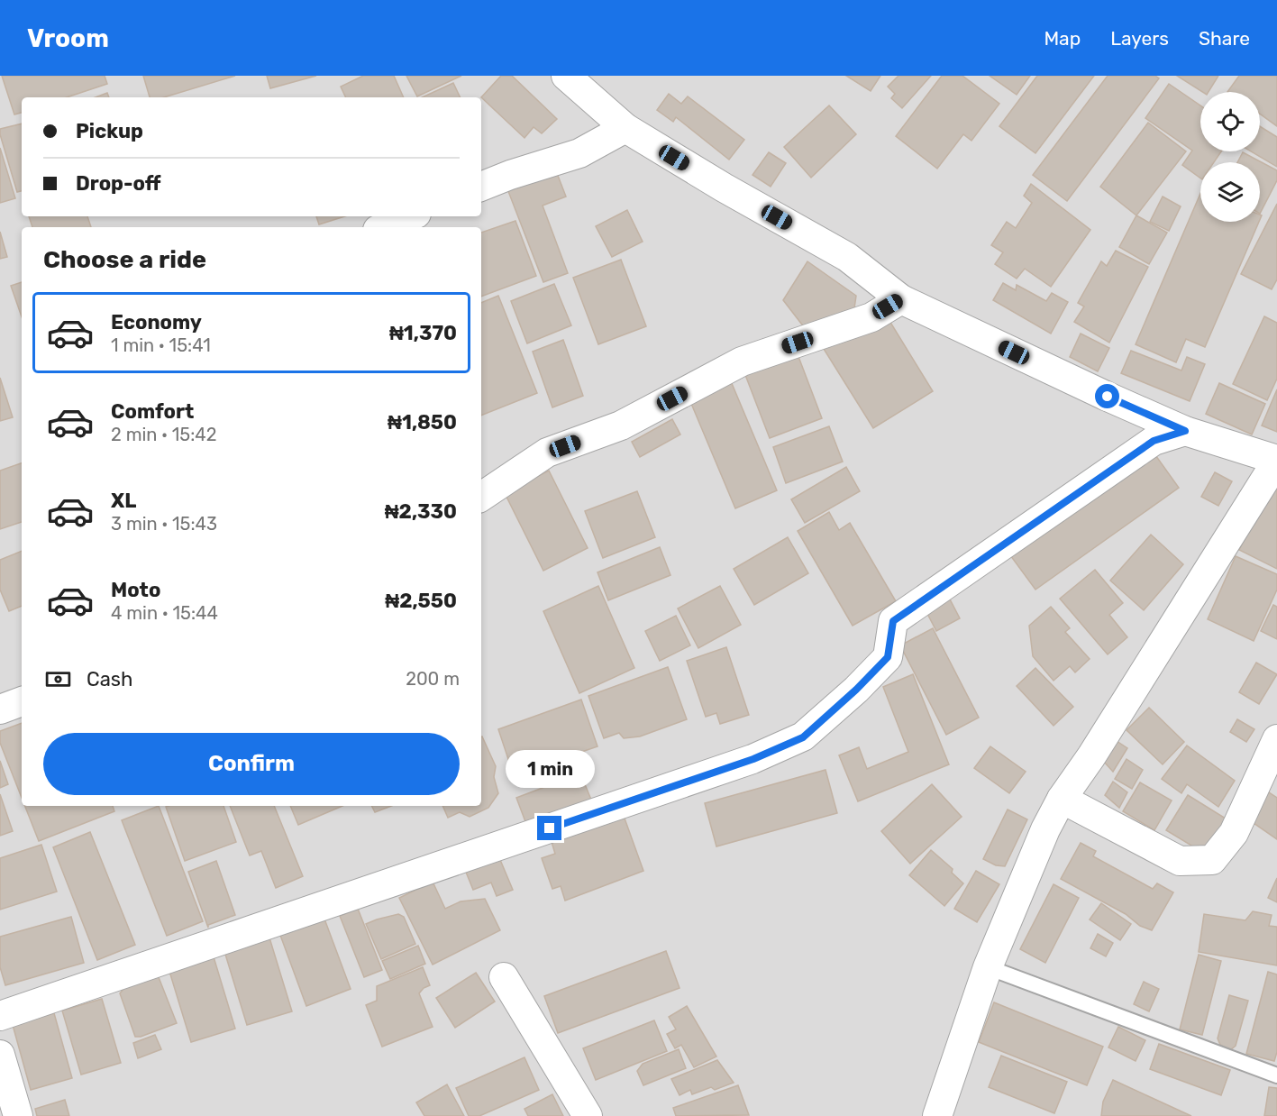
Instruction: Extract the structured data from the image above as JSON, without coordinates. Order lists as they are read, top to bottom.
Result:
{
  "page": {
    "header": "Vroom",
    "nav": ["Map", "Layers", "Share"],
    "banner": ["Pickup", "Drop-off"],
    "heading": "Choose a ride",
    "list": [
      {
        "name": "Economy",
        "note": "1 min · 15:41",
        "value": "₦1,370"
      },
      {
        "name": "Comfort",
        "note": "2 min · 15:42",
        "value": "₦1,850"
      },
      {
        "name": "XL",
        "note": "3 min · 15:43",
        "value": "₦2,330"
      },
      {
        "name": "Moto",
        "note": "4 min · 15:44",
        "value": "₦2,550"
      }
    ],
    "pay": ["Cash", "200 m"],
    "buttons": "Confirm",
    "bubble": "1 min"
  }
}
